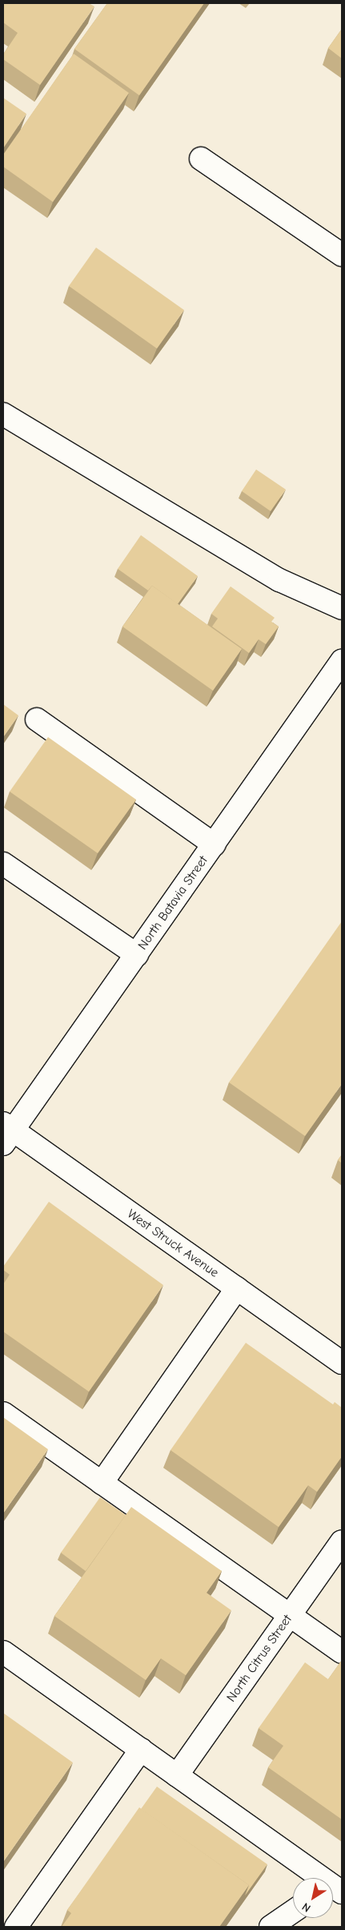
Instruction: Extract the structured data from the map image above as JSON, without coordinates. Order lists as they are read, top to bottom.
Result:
{
  "streets": {
    "street": ["North Batavia Street", "West Struck Avenue", "North Citrus Street"]
  },
  "crossings": [
    ["North Batavia Street", "West Struck Avenue"]
  ],
  "north": "bottom left"
}
